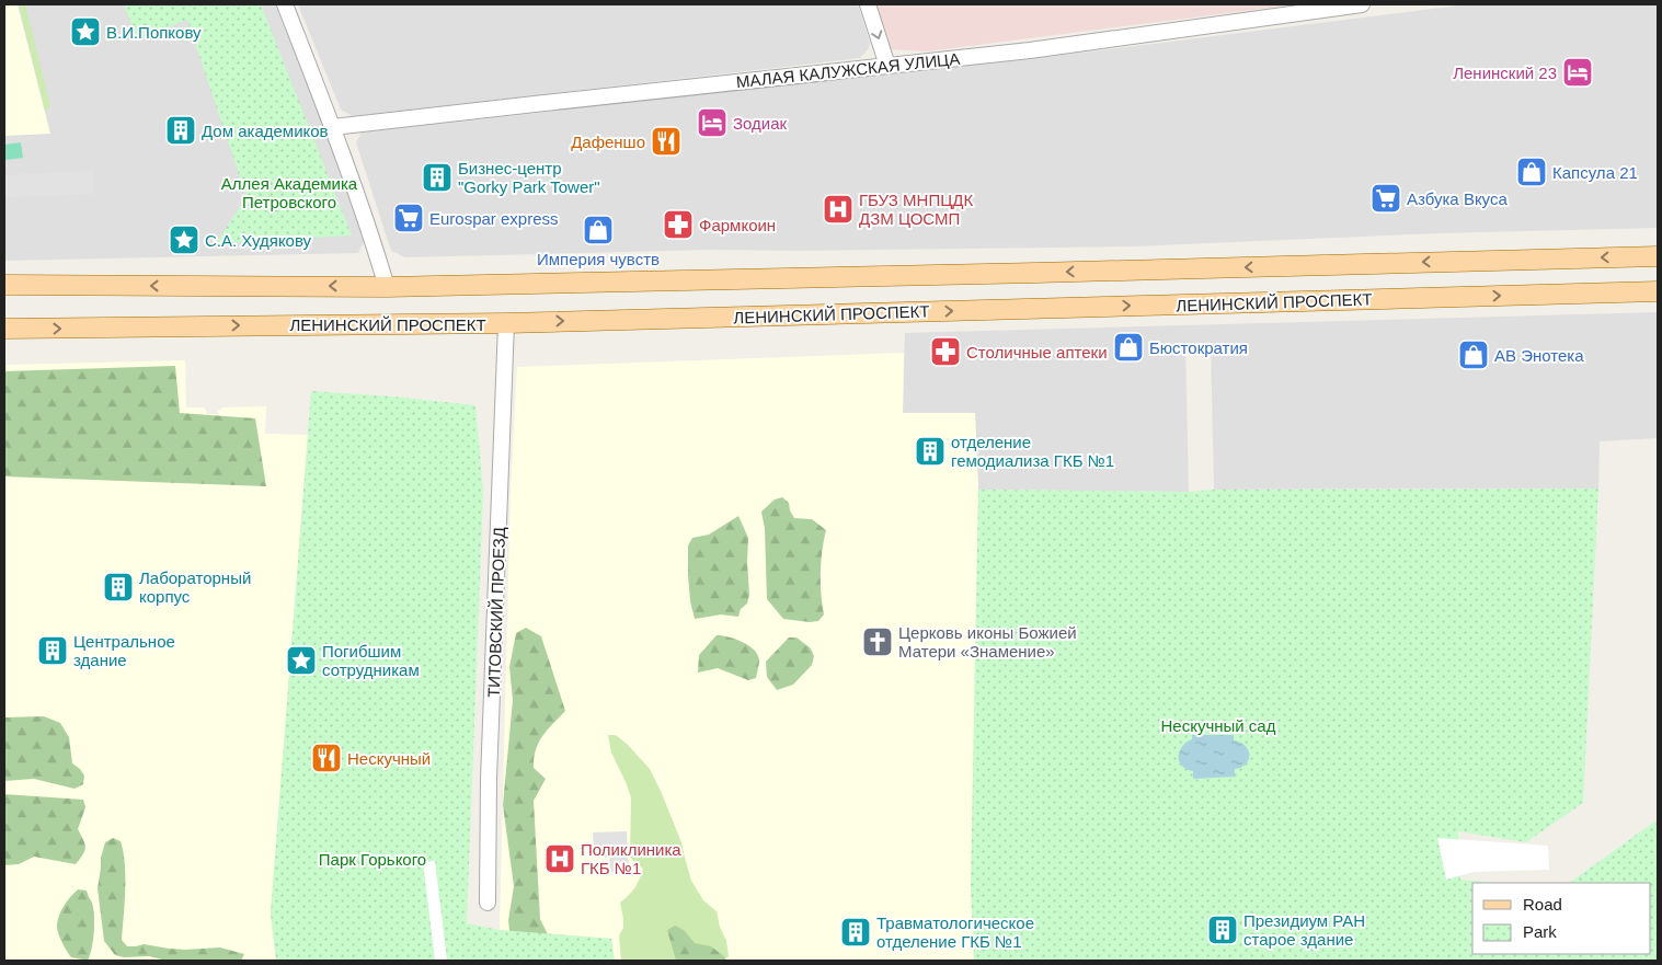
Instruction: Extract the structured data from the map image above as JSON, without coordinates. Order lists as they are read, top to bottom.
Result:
{
  "streets": {
    "main road": ["ЛЕНИНСКИЙ ПРОСПЕКТ"],
    "street": ["МАЛАЯ КАЛУЖСКАЯ УЛИЦА", "ТИТОВСКИЙ ПРОЕЗД"]
  },
  "crossings": [
    ["ЛЕНИНСКИЙ ПРОСПЕКТ", "ТИТОВСКИЙ ПРОЕЗД"]
  ],
  "parks": ["Аллея Академика Петровского", "Нескучный сад", "Парк Горького"],
  "places": {
    "place": ["В.И.Попкову", "С.А. Худякову", "Погибшим сотрудникам"],
    "hotel": ["Ленинский 23", "Зодиак"],
    "building": [
      "Дом академиков",
      "Бизнес-центр \"Gorky Park Tower\"",
      "отделение гемодиализа ГКБ №1",
      "Лабораторный корпус",
      "Центральное здание",
      "Президиум РАН старое здание",
      "Травматологическое отделение ГКБ №1"
    ],
    "restaurant": ["Дафеншо", "Нескучный"],
    "shop": [
      "Капсула 21",
      "Империя чувств",
      "Бюстократия",
      "АВ Энотека"
    ],
    "supermarket": ["Азбука Вкуса", "Eurospar express"],
    "hospital": ["ГБУЗ МНПЦДК ДЗМ ЦОСМП", "Поликлиника ГКБ №1"],
    "pharmacy": ["Фармкоин", "Столичные аптеки"],
    "church": ["Церковь иконы Божией Матери «Знамение»"]
  },
  "legend": ["Road", "Park"]
}
